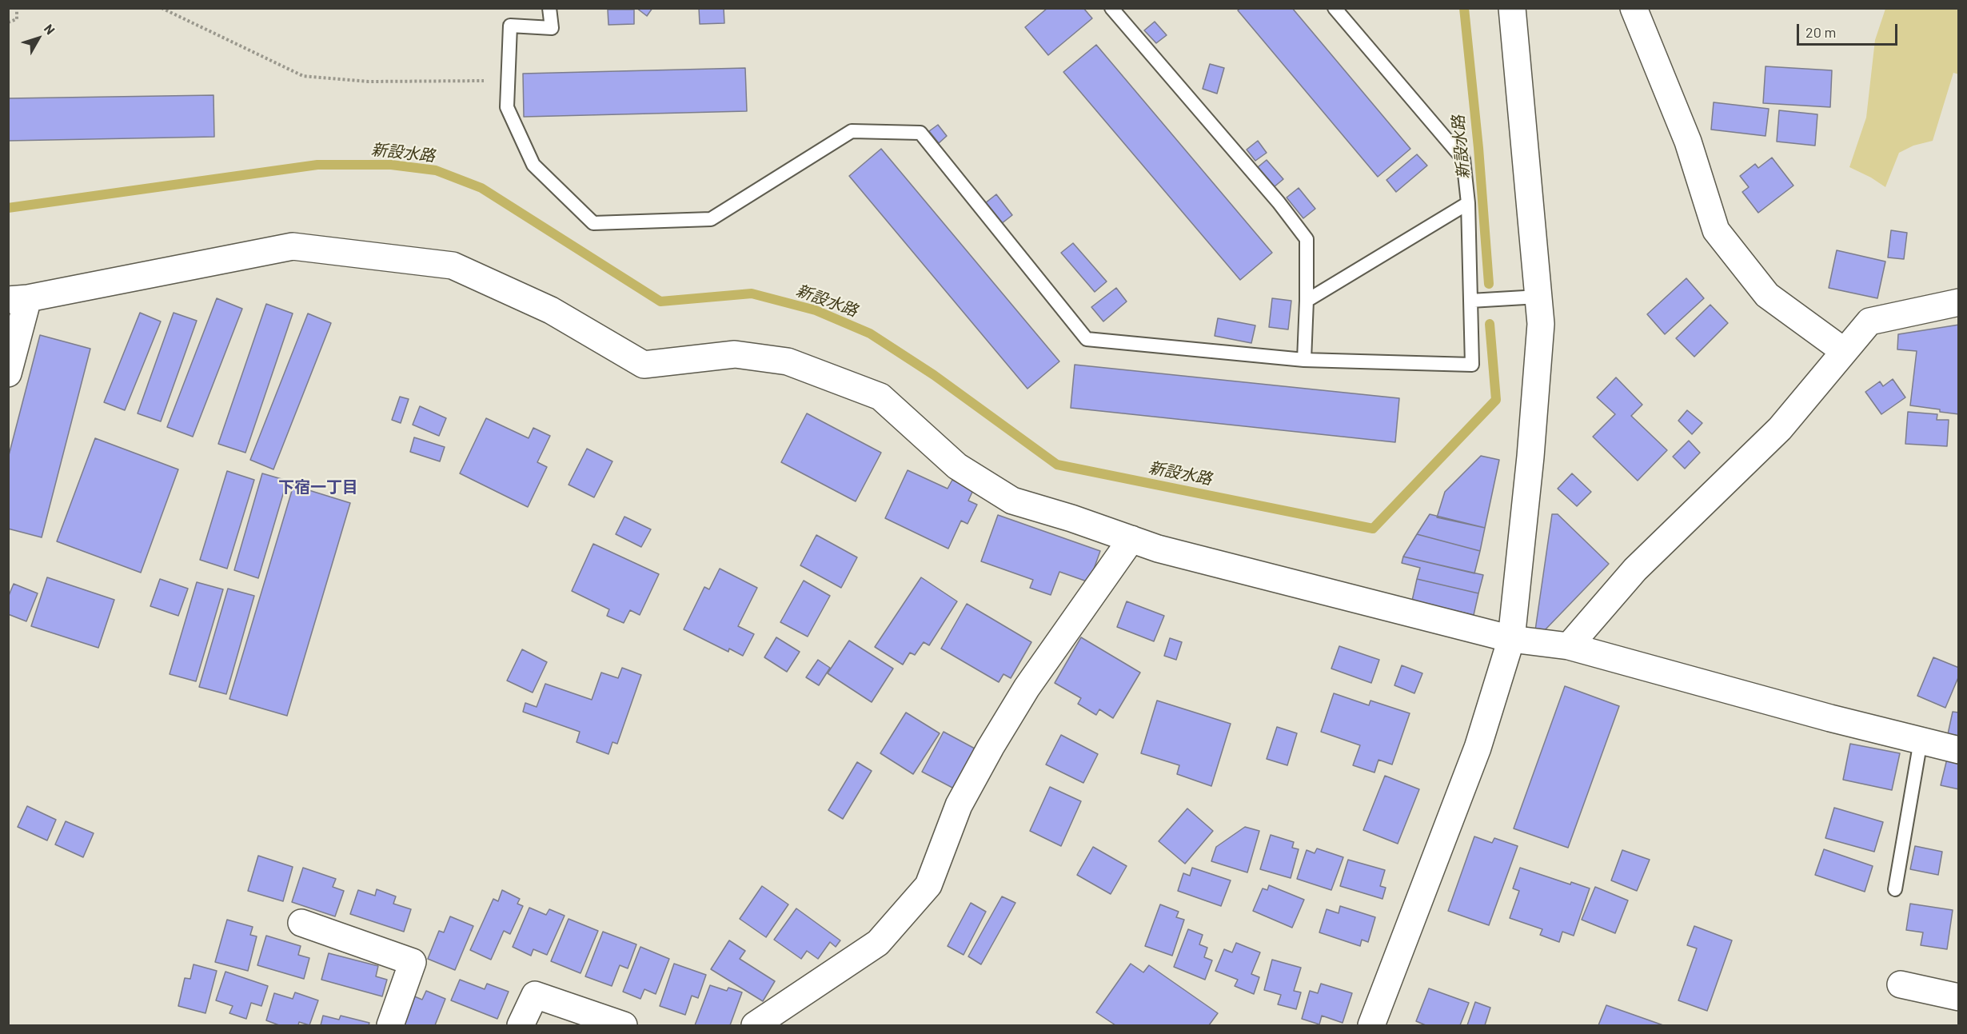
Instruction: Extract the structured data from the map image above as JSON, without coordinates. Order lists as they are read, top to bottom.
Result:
{
  "districts": ["下宿一丁目"],
  "water": ["新設水路"],
  "scale_bar": "20 m",
  "north": "top right"
}
